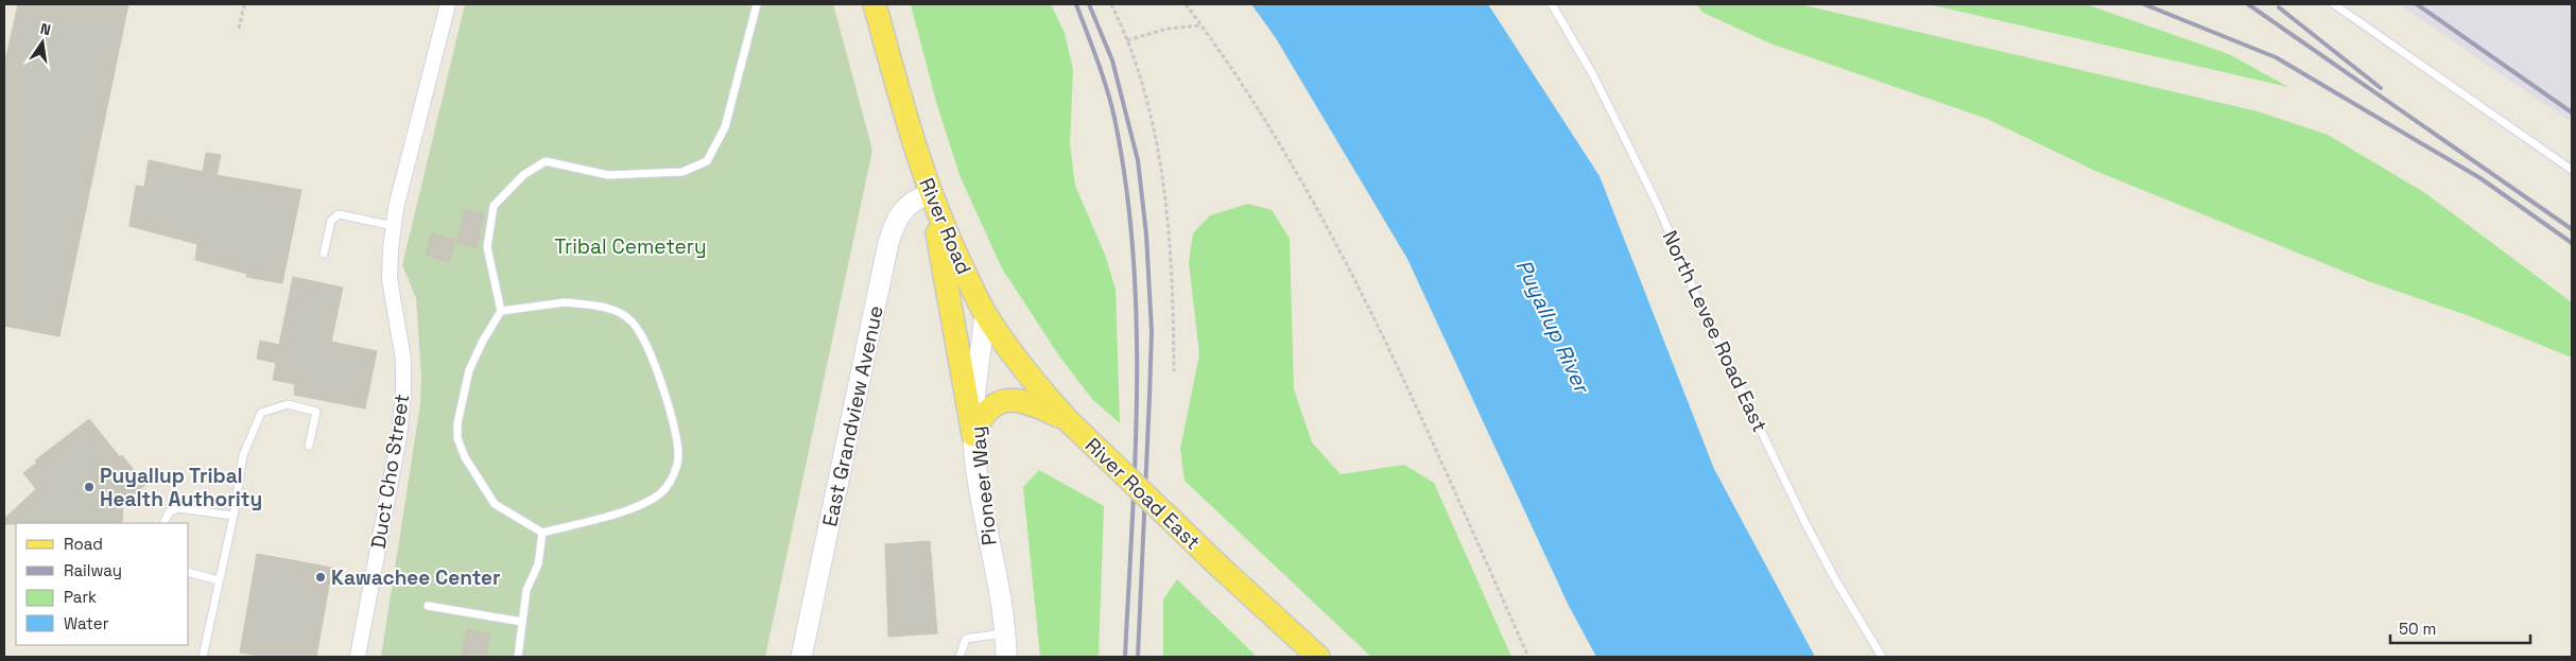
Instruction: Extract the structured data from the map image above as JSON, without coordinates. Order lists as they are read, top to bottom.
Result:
{
  "streets": {
    "main road": ["River Road", "River Road East"],
    "street": ["East Grandview Avenue", "Duct Cho Street", "Pioneer Way"],
    "lane": ["North Levee Road East"]
  },
  "crossings": [
    ["River Road", "East Grandview Avenue"],
    ["River Road", "Pioneer Way"],
    ["River Road", "River Road East"],
    ["Pioneer Way", "River Road East"]
  ],
  "water": ["Puyallup River"],
  "parks": ["Tribal Cemetery"],
  "places": ["Puyallup Tribal Health Authority", "Kawachee Center"],
  "legend": [
    "Road",
    "Railway",
    "Park",
    "Water"
  ],
  "scale_bar": "50 m",
  "north": "top"
}
